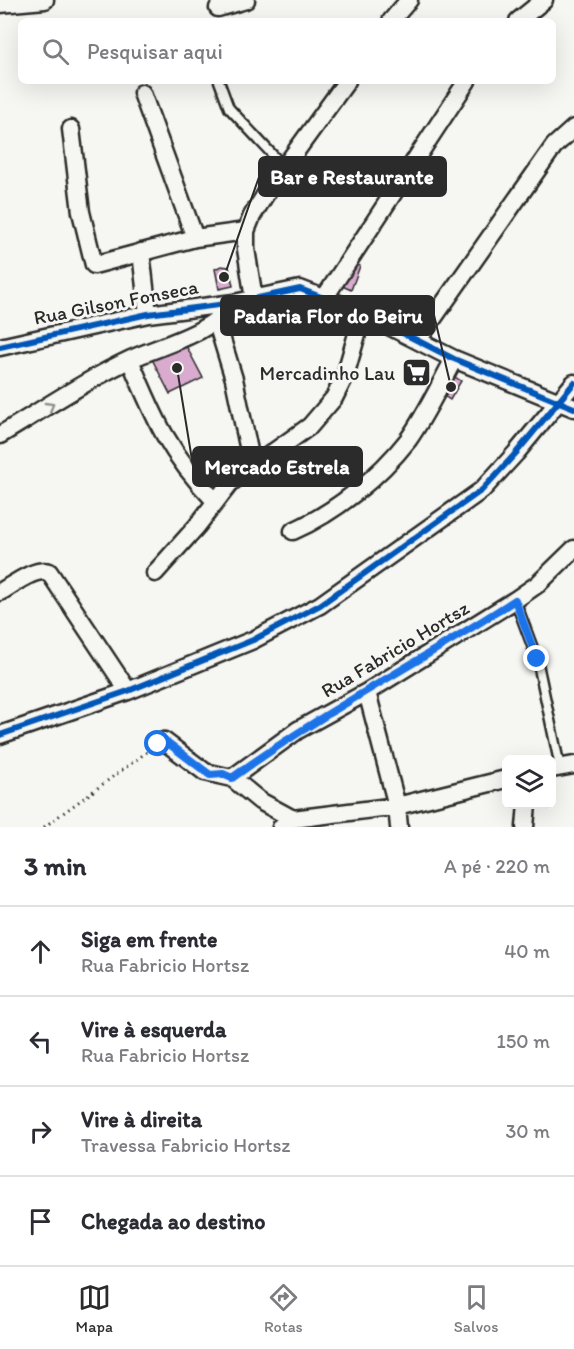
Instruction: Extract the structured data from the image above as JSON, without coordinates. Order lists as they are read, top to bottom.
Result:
{
  "streets": {
    "street": ["Rua Gilson Fonseca", "Rua Fabricio Hortsz"]
  },
  "places": {
    "other": ["Bar e Restaurante", "Mercado Estrela", "Padaria Flor do Beiru"],
    "supermarket": ["Mercadinho Lau"]
  },
  "page": {
    "search": "Pesquisar aqui",
    "heading": ["3 min", "A pé · 220 m"],
    "list": [
      ["Siga em frente", "Rua Fabricio Hortsz", "40 m"],
      ["Vire à esquerda", "Rua Fabricio Hortsz", "150 m"],
      ["Vire à direita", "Travessa Fabricio Hortsz", "30 m"],
      "Chegada ao destino"
    ],
    "nav": ["Mapa", "Rotas", "Salvos"]
  }
}
